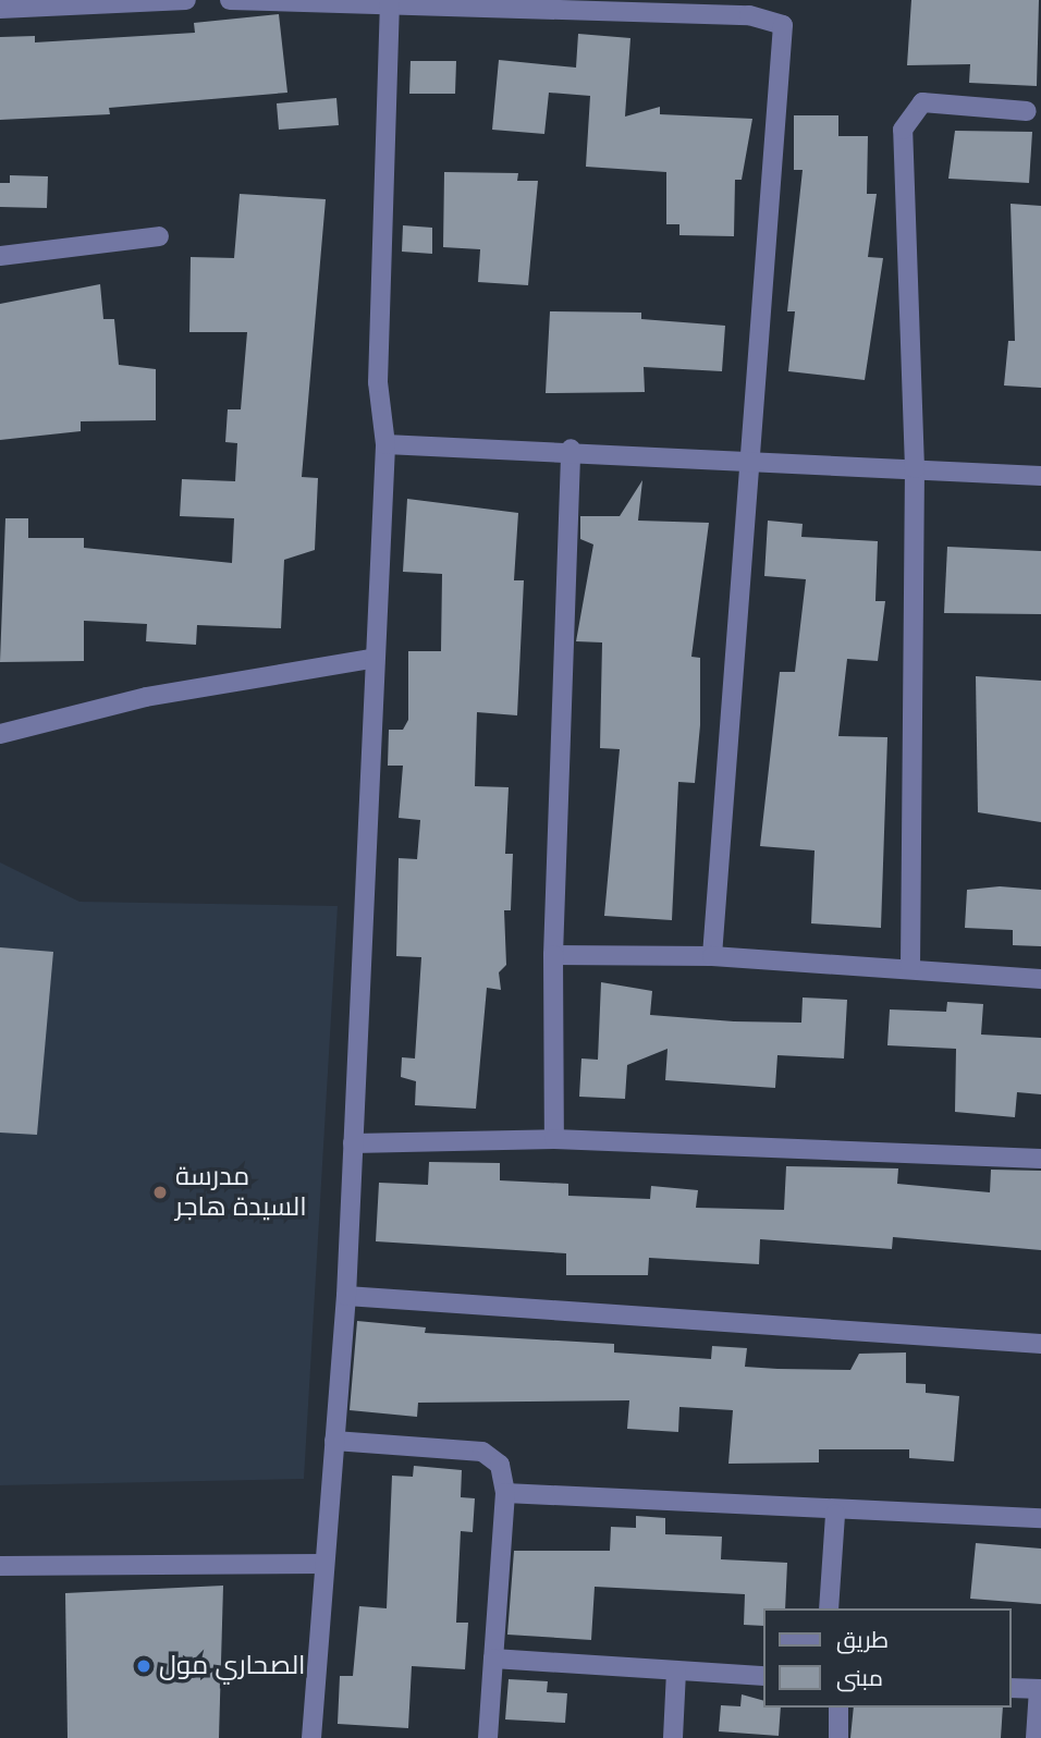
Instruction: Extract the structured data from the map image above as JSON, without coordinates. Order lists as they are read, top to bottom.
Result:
{
  "places": ["مدرسة السيدة هاجر", "الصحاري مول"],
  "legend": ["طريق", "مبنى"]
}
